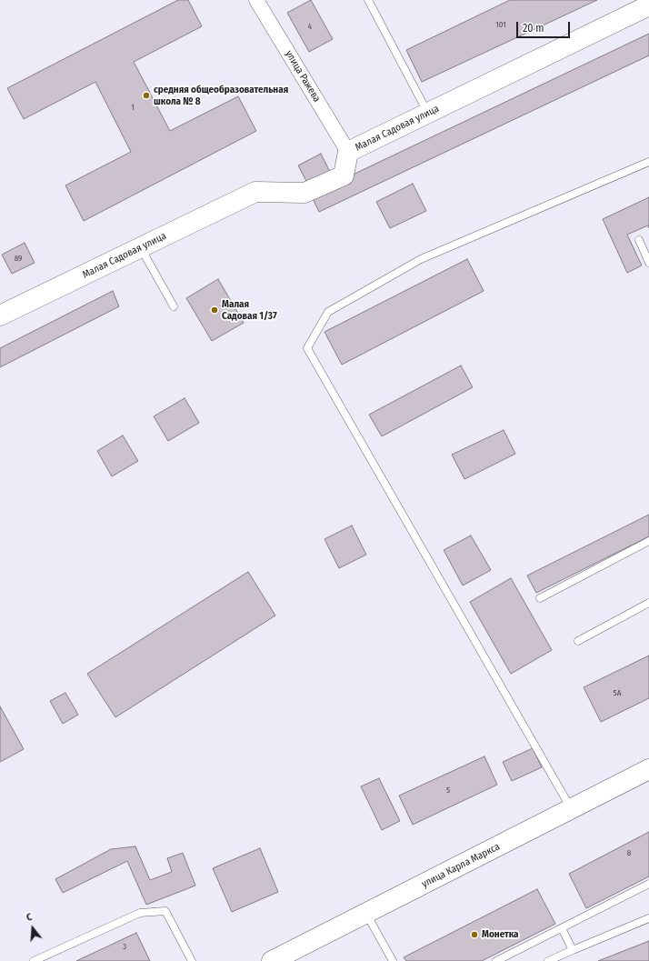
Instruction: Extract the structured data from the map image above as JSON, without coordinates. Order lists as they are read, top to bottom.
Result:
{
  "streets": {
    "street": ["улица Ражева", "Малая Садовая улица", "улица Карла Маркса"]
  },
  "crossings": [
    ["улица Ражева", "Малая Садовая улица"]
  ],
  "places": ["средняя общеобразовательная школа № 8", "Малая Садовая 1/37", "Монетка"],
  "house_numbers": [
    "101",
    "4",
    "1",
    "89",
    "5А",
    "5",
    "8",
    "3"
  ],
  "scale_bar": "20 m",
  "north": "top"
}
